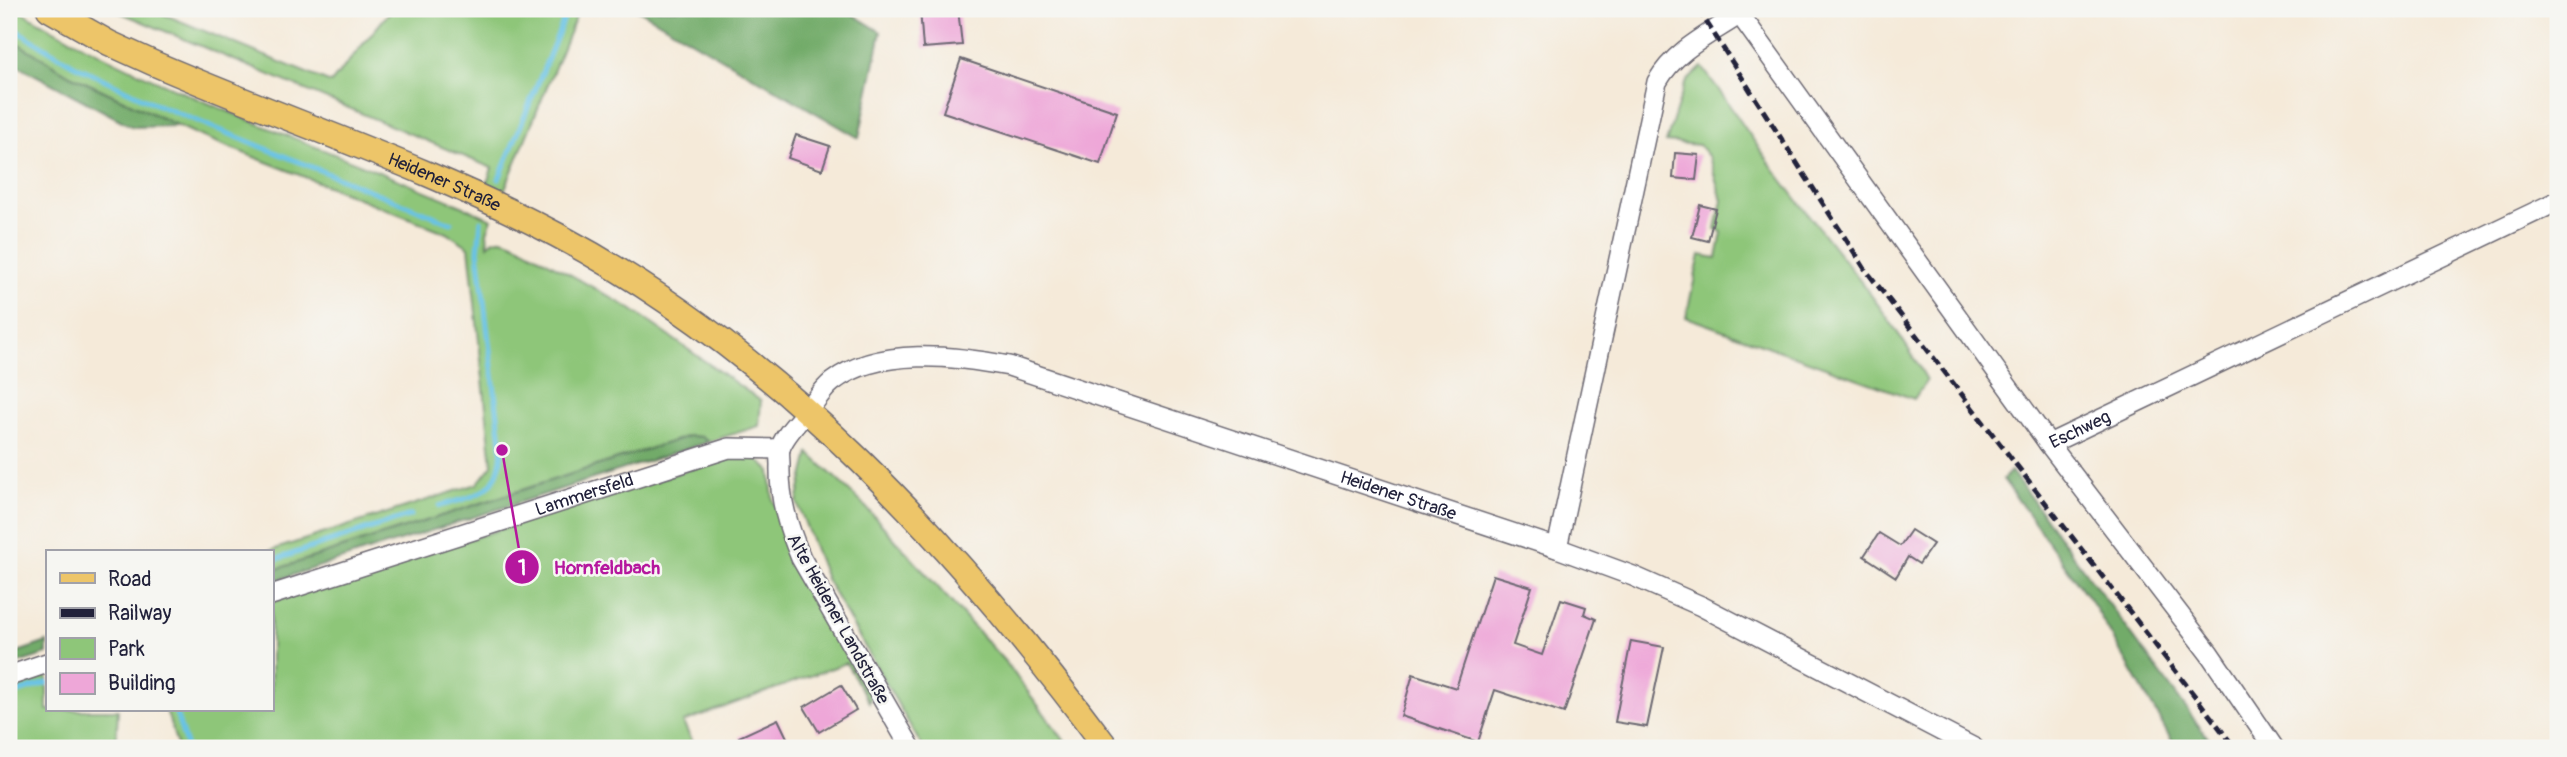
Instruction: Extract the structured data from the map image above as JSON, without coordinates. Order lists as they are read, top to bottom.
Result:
{
  "streets": {
    "main road": ["Heidener Straße"],
    "street": ["Eschweg", "Lammersfeld", "Alte Heidener Landstraße"]
  },
  "crossings": [
    ["Lammersfeld", "Alte Heidener Landstraße"]
  ],
  "places": ["Hornfeldbach"],
  "legend": [
    "Road",
    "Railway",
    "Park",
    "Building"
  ]
}
